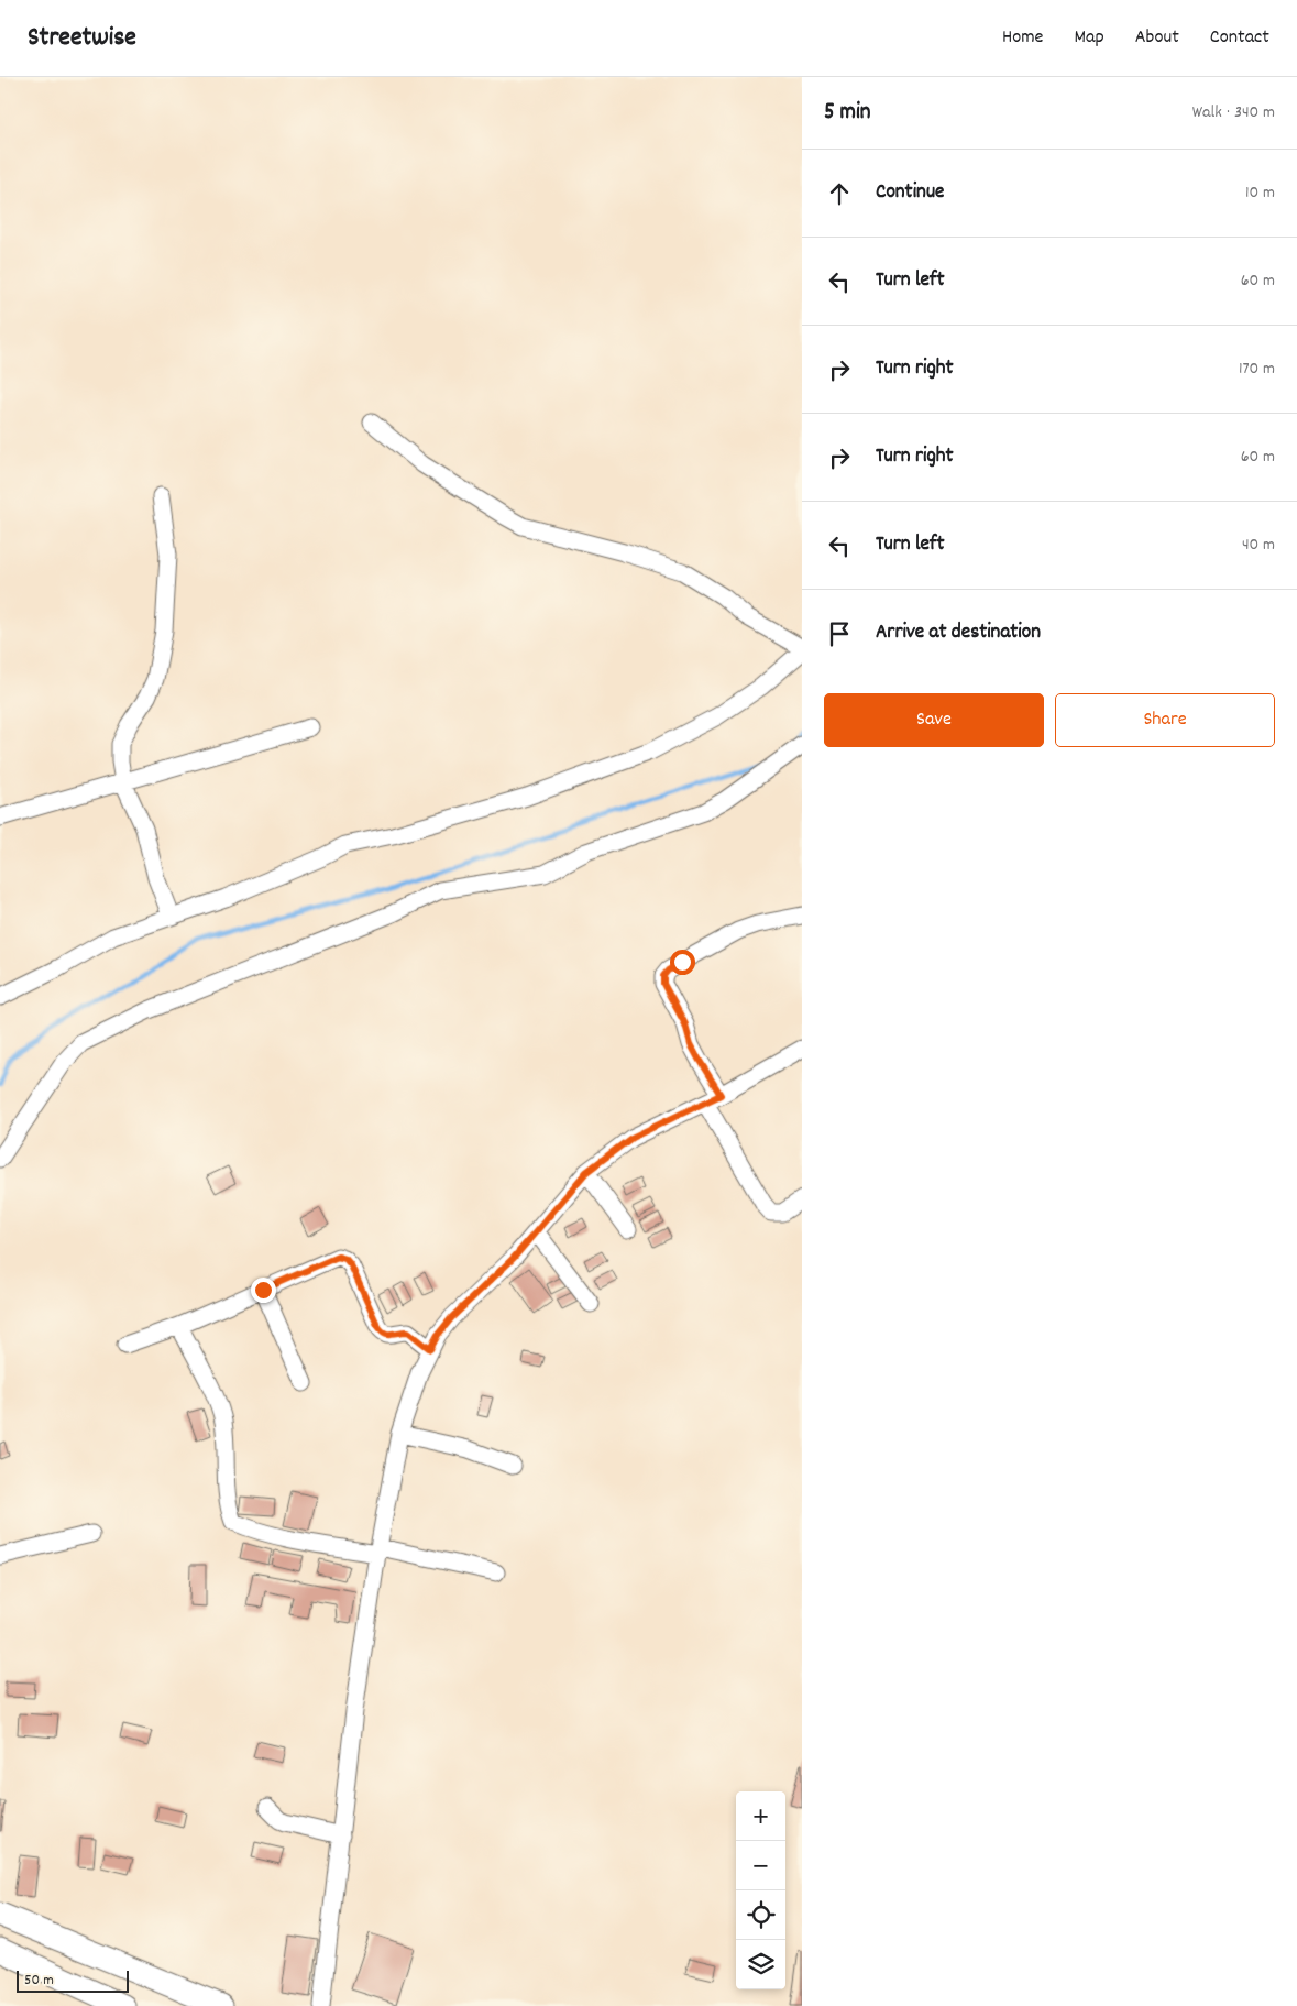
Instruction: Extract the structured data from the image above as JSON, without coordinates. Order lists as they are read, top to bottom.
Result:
{
  "scale_bar": "50 m",
  "page": {
    "header": "Streetwise",
    "nav": [
      "Home",
      "Map",
      "About",
      "Contact"
    ],
    "heading": ["5 min", "Walk · 340 m"],
    "list": [
      ["Continue", "10 m"],
      ["Turn left", "60 m"],
      ["Turn right", "170 m"],
      ["Turn right", "60 m"],
      ["Turn left", "40 m"],
      "Arrive at destination"
    ],
    "buttons": ["Save", "Share"],
    "map_buttons": ["+", "−"],
    "scale": "50 m"
  }
}
